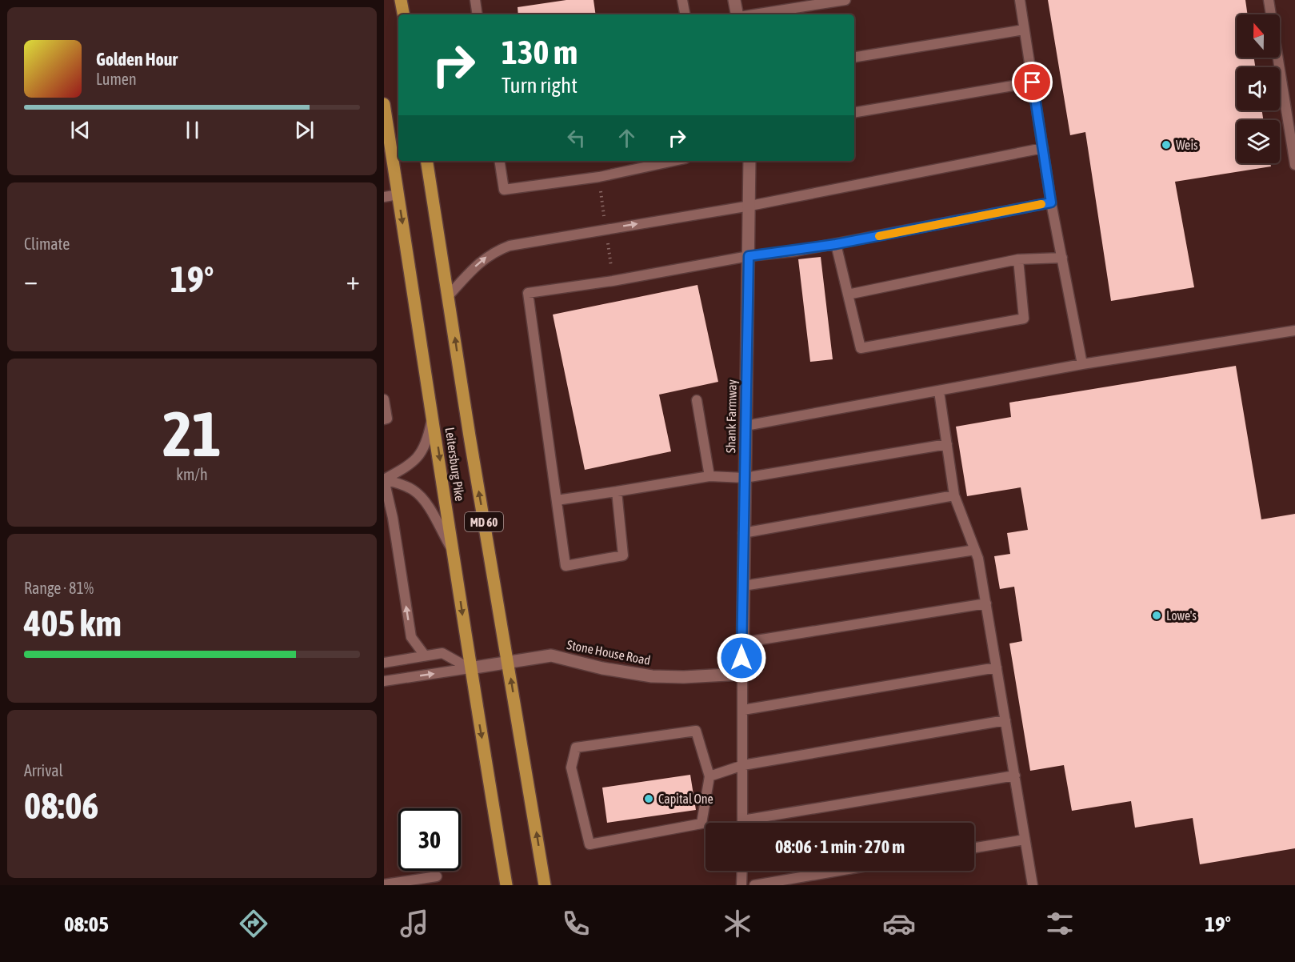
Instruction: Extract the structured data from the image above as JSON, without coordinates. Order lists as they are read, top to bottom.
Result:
{
  "streets": {
    "main road": ["Leitersburg Pike", "MD 60"],
    "street": ["Shank Farmway", "Stone House Road"]
  },
  "crossings": [
    ["Shank Farmway", "Stone House Road"],
    ["Leitersburg Pike", "Stone House Road"]
  ],
  "places": ["Weis", "Lowe's", "Capital One"],
  "north": "top",
  "page": {
    "turn": ["130 m", "Turn right"],
    "song": ["Golden Hour", "Lumen"],
    "tile": [
      "Climate",
      ["21", "km/h"],
      ["Range · 81%", "405 km"],
      ["Arrival", "08:06"]
    ],
    "heat": ["−", "19°", "+"],
    "limit": "30",
    "trip": "08:06 · 1 min · 270 m",
    "tabs": ["08:05", "19°"]
  }
}
